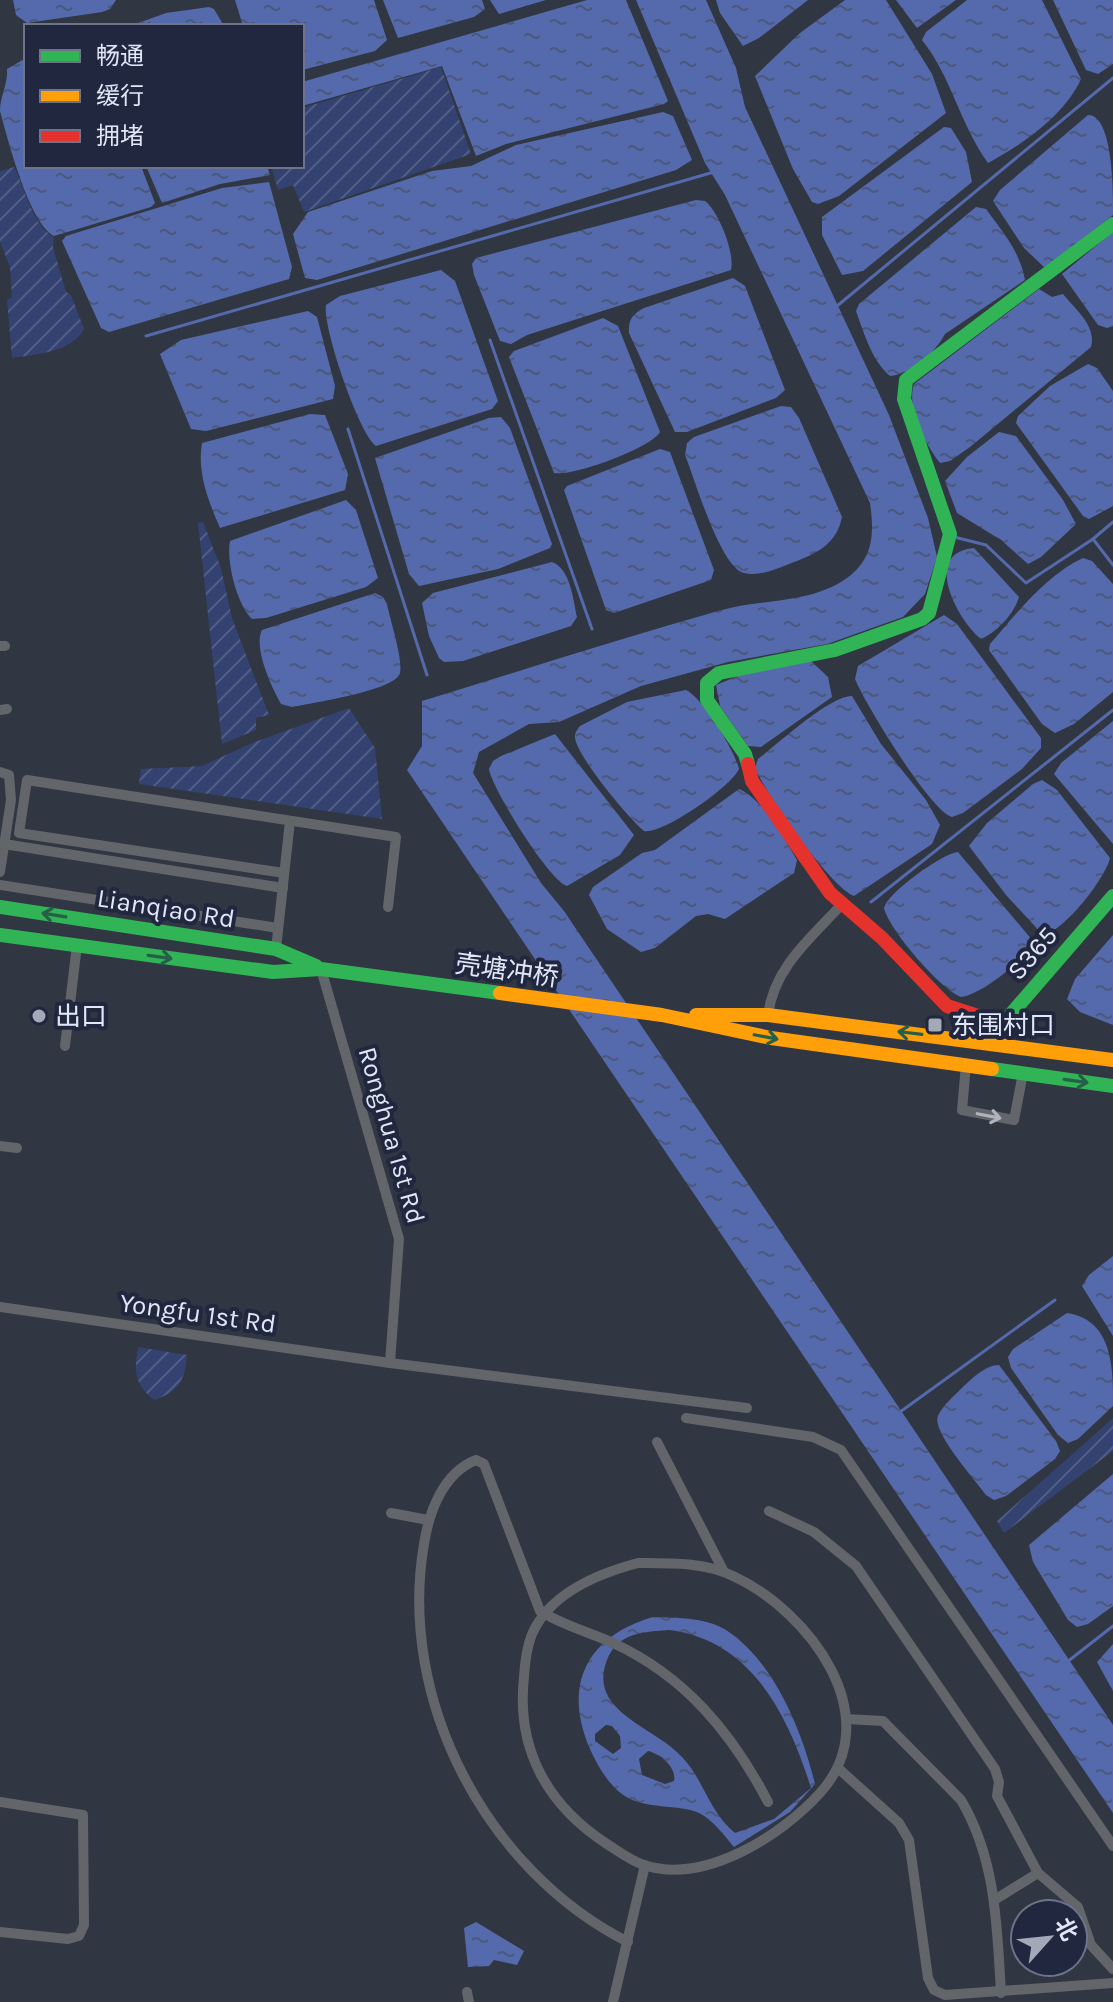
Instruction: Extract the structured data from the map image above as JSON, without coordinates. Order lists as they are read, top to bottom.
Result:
{
  "streets": {
    "main road": ["Lianqiao Rd", "S365", "壳塘冲桥"],
    "street": ["Ronghua 1st Rd", "Yongfu 1st Rd"]
  },
  "crossings": [
    ["Lianqiao Rd", "壳塘冲桥"],
    ["Lianqiao Rd", "Ronghua 1st Rd"],
    ["Ronghua 1st Rd", "Yongfu 1st Rd"]
  ],
  "places": {
    "other": ["出口"],
    "transit": ["东围村口"]
  },
  "legend": ["畅通", "缓行", "拥堵"],
  "north": "top right"
}
